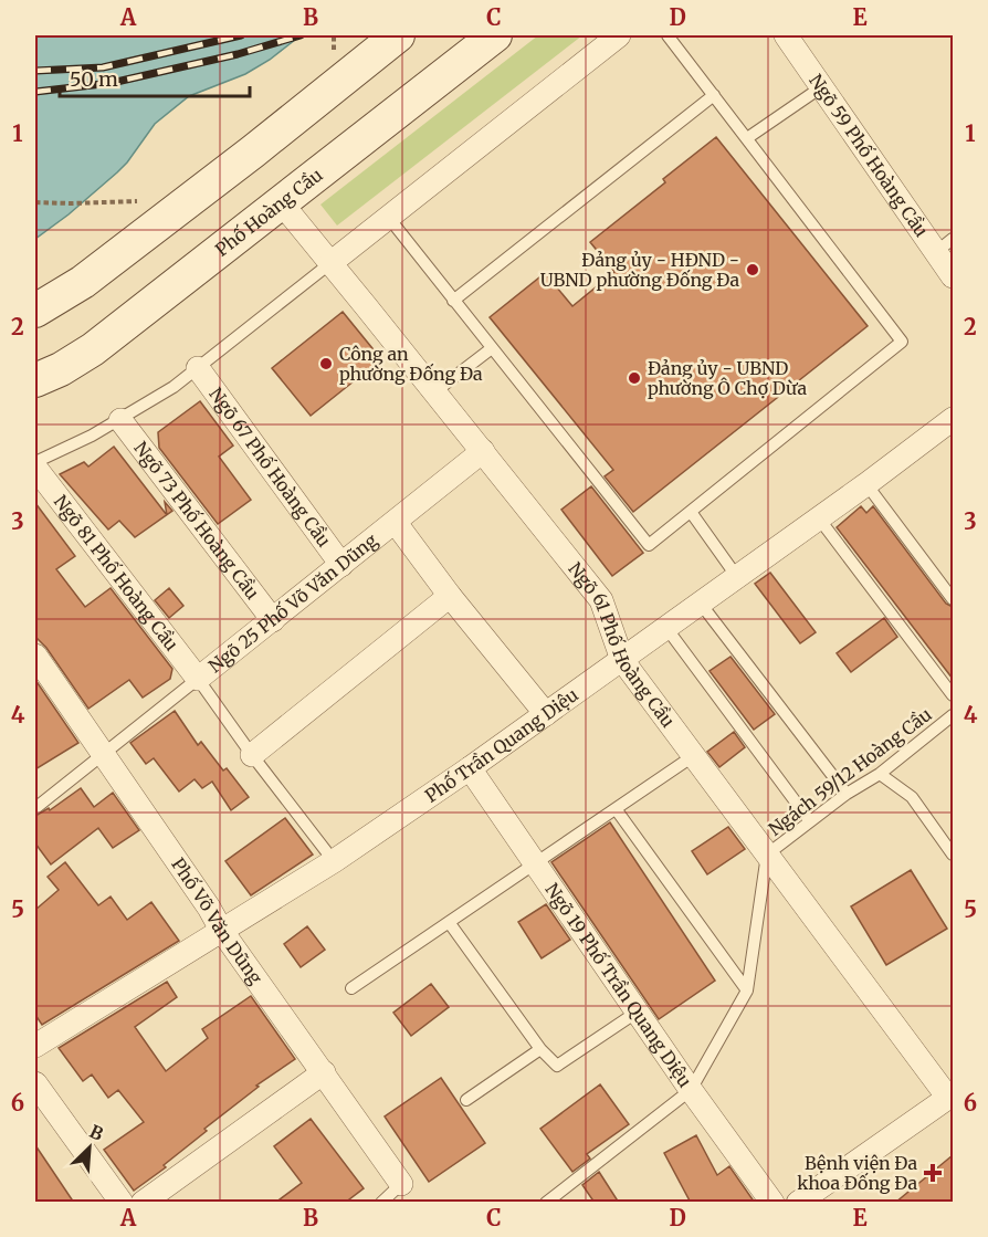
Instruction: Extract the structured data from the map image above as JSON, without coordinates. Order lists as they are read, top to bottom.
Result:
{
  "streets": {
    "main road": ["Phố Hoàng Cầu"],
    "street": [
      "Ngõ 59 Phố Hoàng Cầu",
      "Ngõ 67 Phố Hoàng Cầu",
      "Ngõ 73 Phố Hoàng Cầu",
      "Ngõ 81 Phố Hoàng Cầu",
      "Ngõ 25 Phố Võ Văn Dũng",
      "Ngõ 61 Phố Hoàng Cầu",
      "Phố Trần Quang Diệu",
      "Phố Võ Văn Dũng",
      "Ngõ 19 Phố Trần Quang Diệu"
    ],
    "lane": ["Ngách 59/12 Hoàng Cầu"]
  },
  "crossings": [
    ["Phố Hoàng Cầu", "Ngõ 61 Phố Hoàng Cầu"],
    ["Ngõ 67 Phố Hoàng Cầu", "Ngõ 25 Phố Võ Văn Dũng"],
    ["Ngõ 73 Phố Hoàng Cầu", "Ngõ 25 Phố Võ Văn Dũng"],
    ["Ngõ 81 Phố Hoàng Cầu", "Ngõ 25 Phố Võ Văn Dũng"],
    ["Ngõ 25 Phố Võ Văn Dũng", "Ngõ 61 Phố Hoàng Cầu"],
    ["Ngõ 25 Phố Võ Văn Dũng", "Phố Võ Văn Dũng"],
    ["Ngõ 61 Phố Hoàng Cầu", "Phố Trần Quang Diệu"],
    ["Ngõ 61 Phố Hoàng Cầu", "Ngách 59/12 Hoàng Cầu"],
    ["Phố Trần Quang Diệu", "Phố Võ Văn Dũng"],
    ["Phố Trần Quang Diệu", "Ngõ 19 Phố Trần Quang Diệu"]
  ],
  "places": {
    "other": ["Đảng ủy - HĐND - UBND phường Đống Đa", "Công an phường Đống Đa", "Đảng ủy - UBND phường Ô Chợ Dừa"],
    "health": ["Bệnh viện Đa khoa Đống Đa"]
  },
  "scale_bar": "50 m",
  "north": "top right",
  "grid": {
    "columns": [
      "A",
      "B",
      "C",
      "D",
      "E"
    ],
    "rows": [
      "1",
      "2",
      "3",
      "4",
      "5",
      "6"
    ]
  }
}
